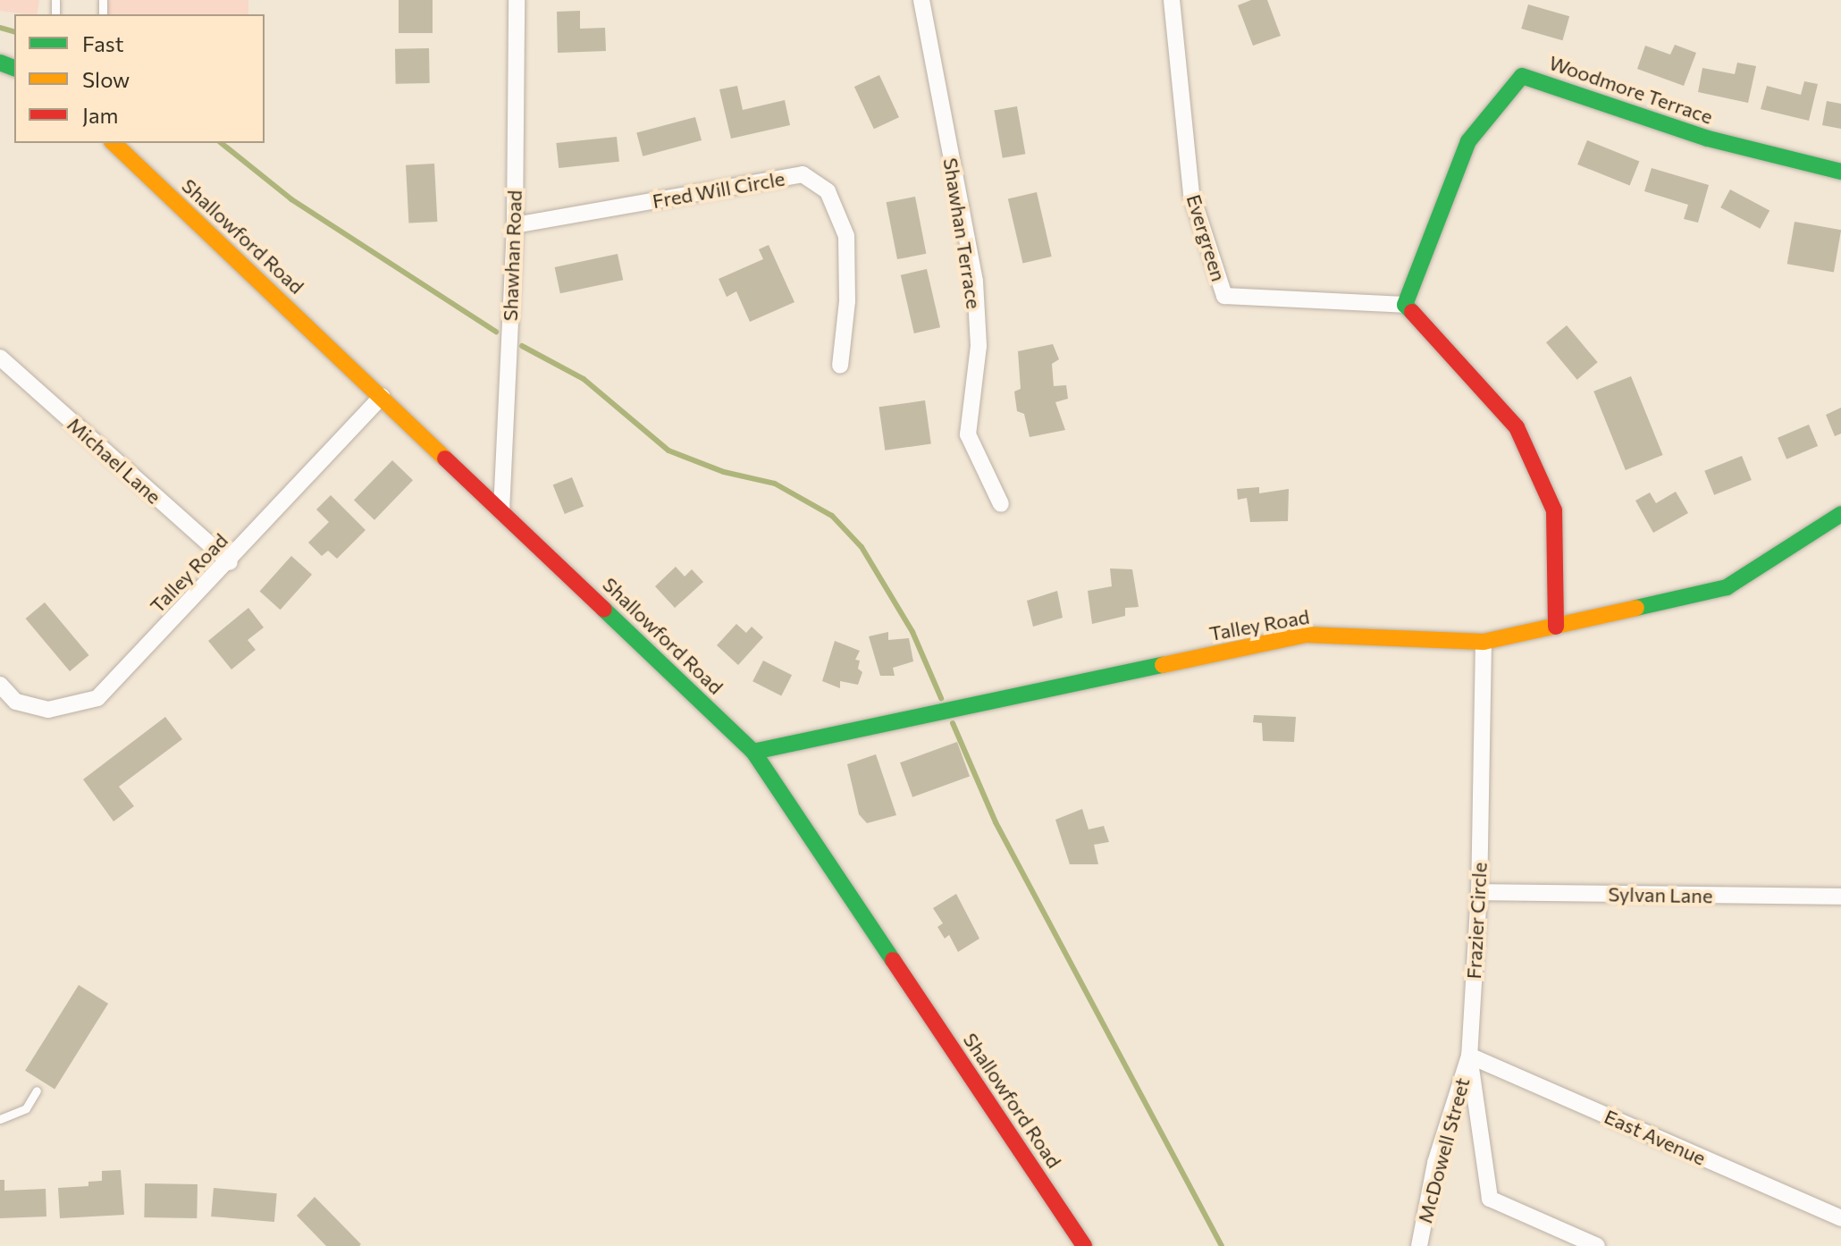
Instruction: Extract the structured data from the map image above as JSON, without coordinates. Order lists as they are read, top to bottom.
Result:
{
  "streets": {
    "street": [
      "Woodmore Terrace",
      "Fred Will Circle",
      "Shawhan Terrace",
      "Shallowford Road",
      "Evergreen",
      "Shawhan Road",
      "Michael Lane",
      "Talley Road",
      "Sylvan Lane",
      "Frazier Circle",
      "East Avenue",
      "McDowell Street"
    ]
  },
  "crossings": [
    ["Woodmore Terrace", "Evergreen"],
    ["Fred Will Circle", "Shawhan Road"],
    ["Shallowford Road", "Shawhan Road"],
    ["Shallowford Road", "Talley Road"],
    ["Michael Lane", "Talley Road"],
    ["Talley Road", "Frazier Circle"],
    ["Sylvan Lane", "Frazier Circle"],
    ["Frazier Circle", "East Avenue"],
    ["Frazier Circle", "McDowell Street"],
    ["East Avenue", "McDowell Street"]
  ],
  "legend": ["Fast", "Slow", "Jam"]
}
